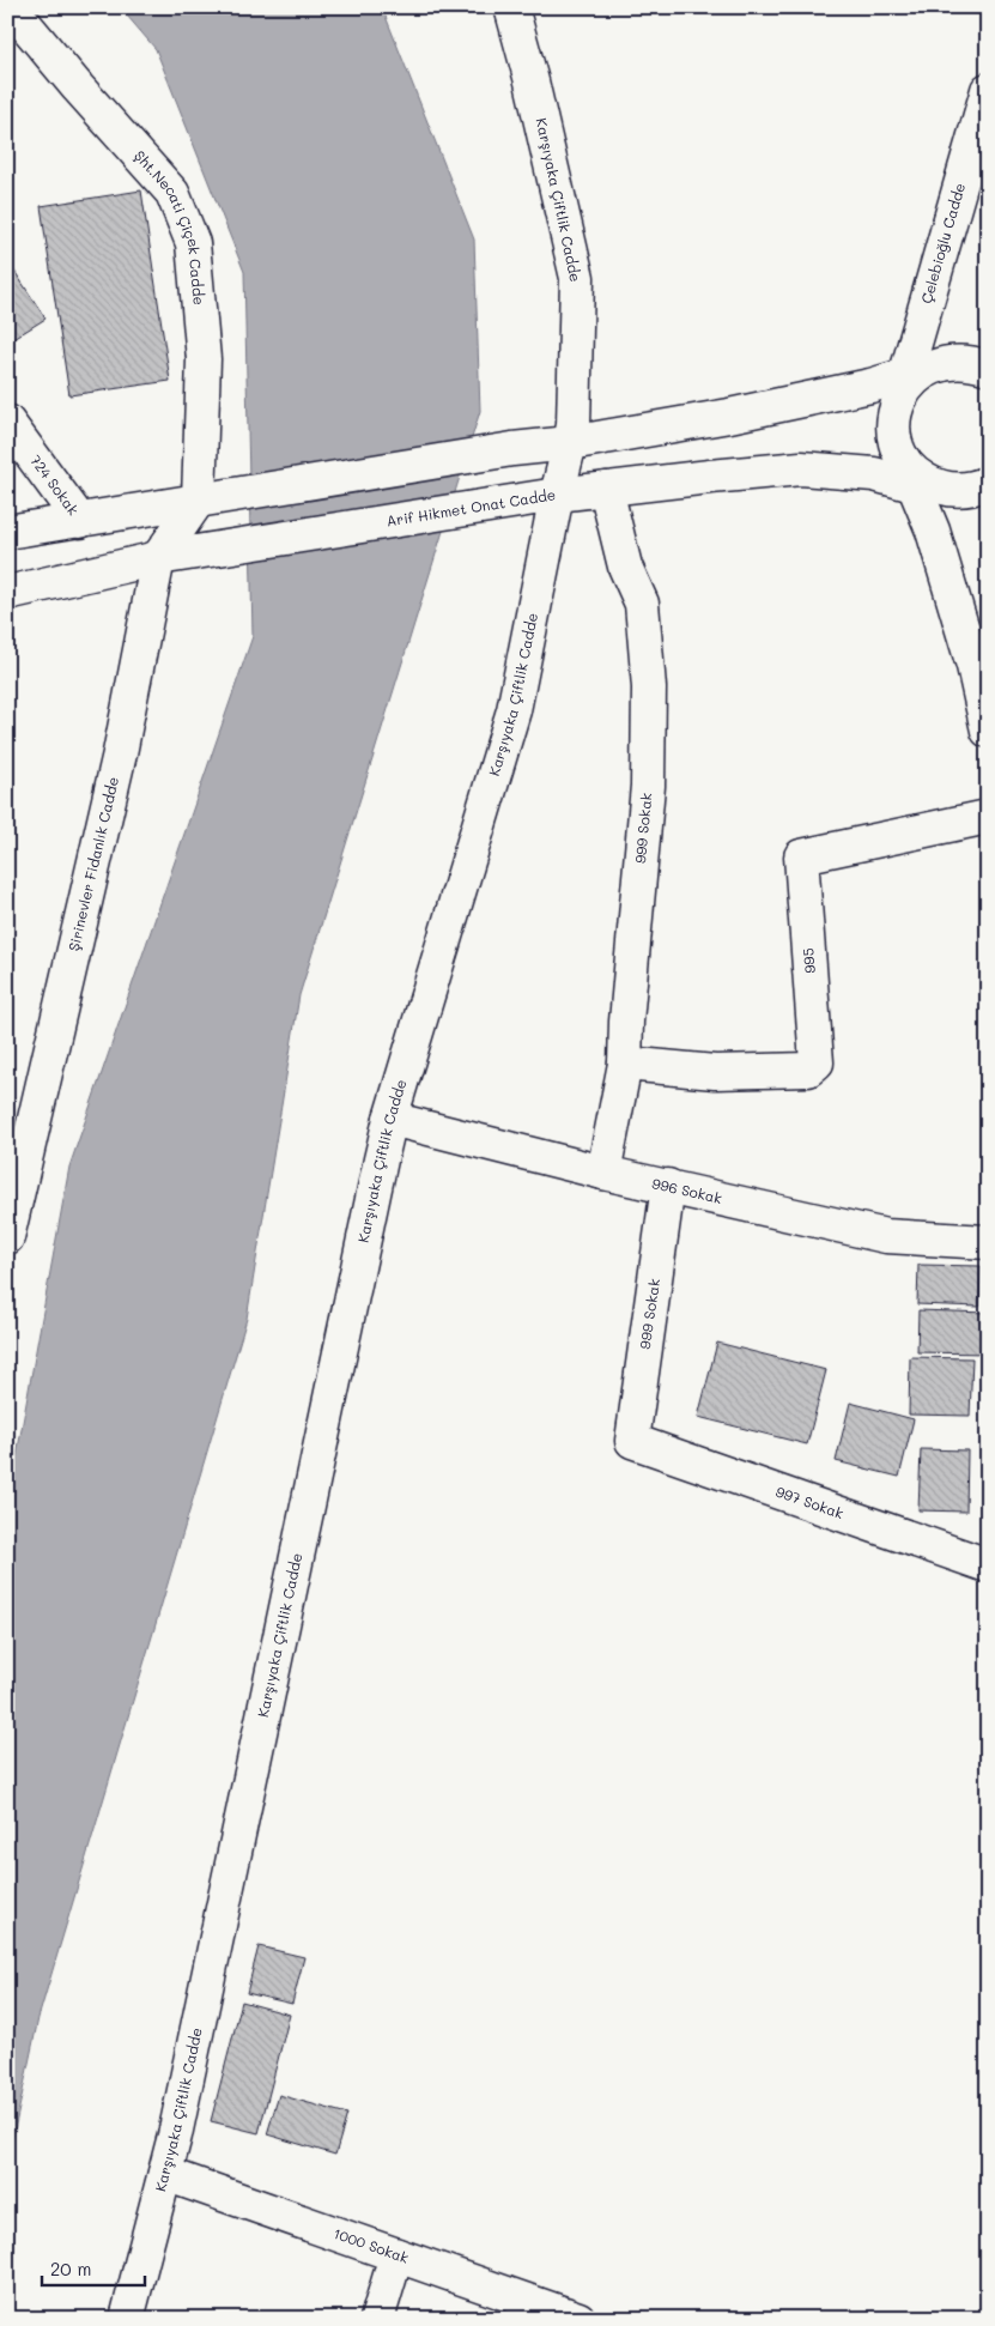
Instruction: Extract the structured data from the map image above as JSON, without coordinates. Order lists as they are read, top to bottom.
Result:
{
  "streets": {
    "main road": [
      "Karşıyaka Çiftlik Cadde",
      "Şht.Necati Çiçek Cadde",
      "Çelebioğlu Cadde",
      "724 Sokak",
      "Arif Hikmet Onat Cadde",
      "999 Sokak",
      "Şirinevler Fidanlık Cadde",
      "995",
      "996 Sokak",
      "997 Sokak",
      "1000 Sokak"
    ]
  },
  "crossings": [
    ["Karşıyaka Çiftlik Cadde", "Arif Hikmet Onat Cadde"],
    ["Karşıyaka Çiftlik Cadde", "996 Sokak"],
    ["Karşıyaka Çiftlik Cadde", "1000 Sokak"],
    ["Şht.Necati Çiçek Cadde", "Şirinevler Fidanlık Cadde"],
    ["Çelebioğlu Cadde", "Arif Hikmet Onat Cadde"],
    ["Arif Hikmet Onat Cadde", "999 Sokak"],
    ["Arif Hikmet Onat Cadde", "Şirinevler Fidanlık Cadde"],
    ["999 Sokak", "995"],
    ["999 Sokak", "996 Sokak"],
    ["999 Sokak", "997 Sokak"]
  ],
  "scale_bar": "20 m"
}
